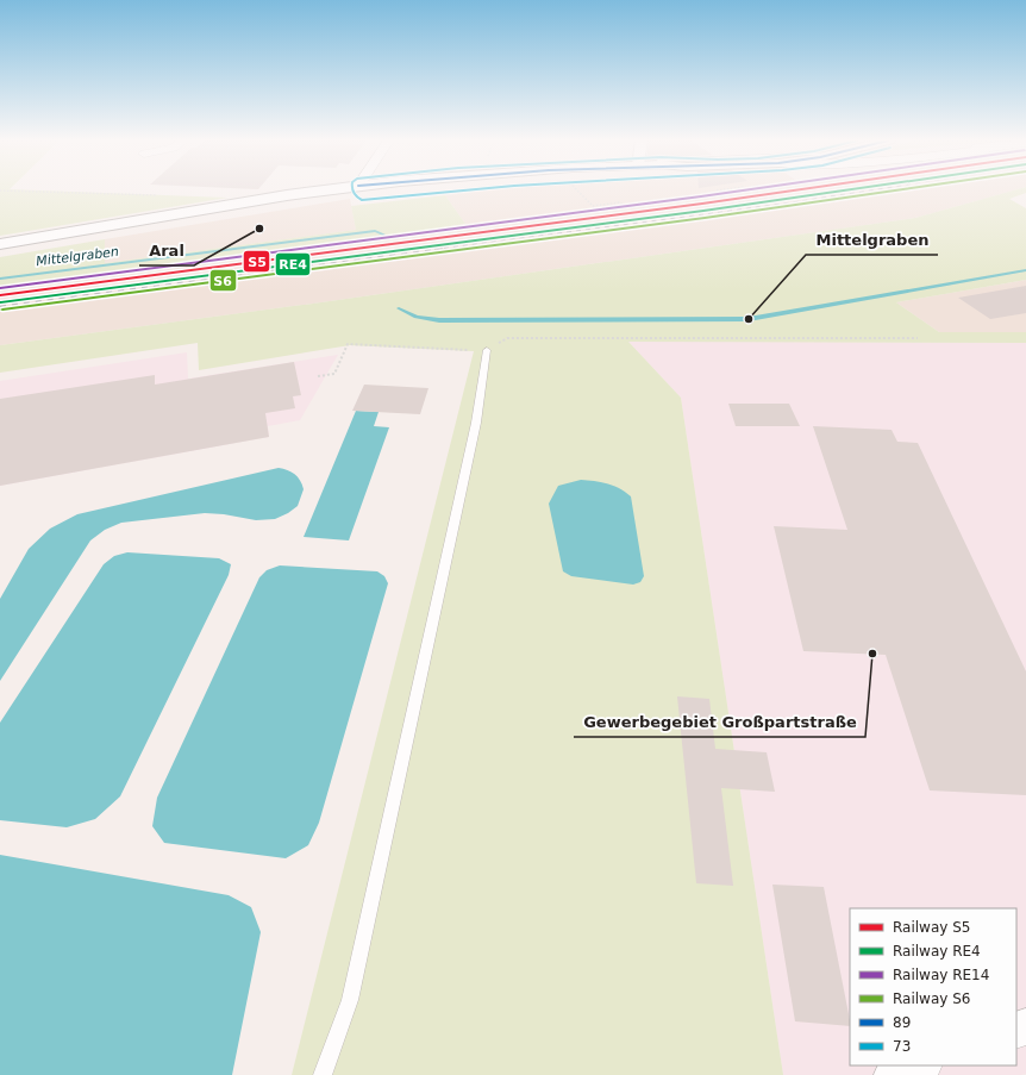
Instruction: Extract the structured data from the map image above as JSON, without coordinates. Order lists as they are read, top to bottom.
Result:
{
  "water": ["Mittelgraben"],
  "places": ["Aral", "Mittelgraben", "Gewerbegebiet Großpartstraße"],
  "lines": [
    "rail line S5",
    "rail line RE4",
    "rail line RE14",
    "rail line S6",
    "transit line 73"
  ],
  "legend": [
    "Railway S5",
    "Railway RE4",
    "Railway RE14",
    "Railway S6",
    "89",
    "73"
  ]
}
